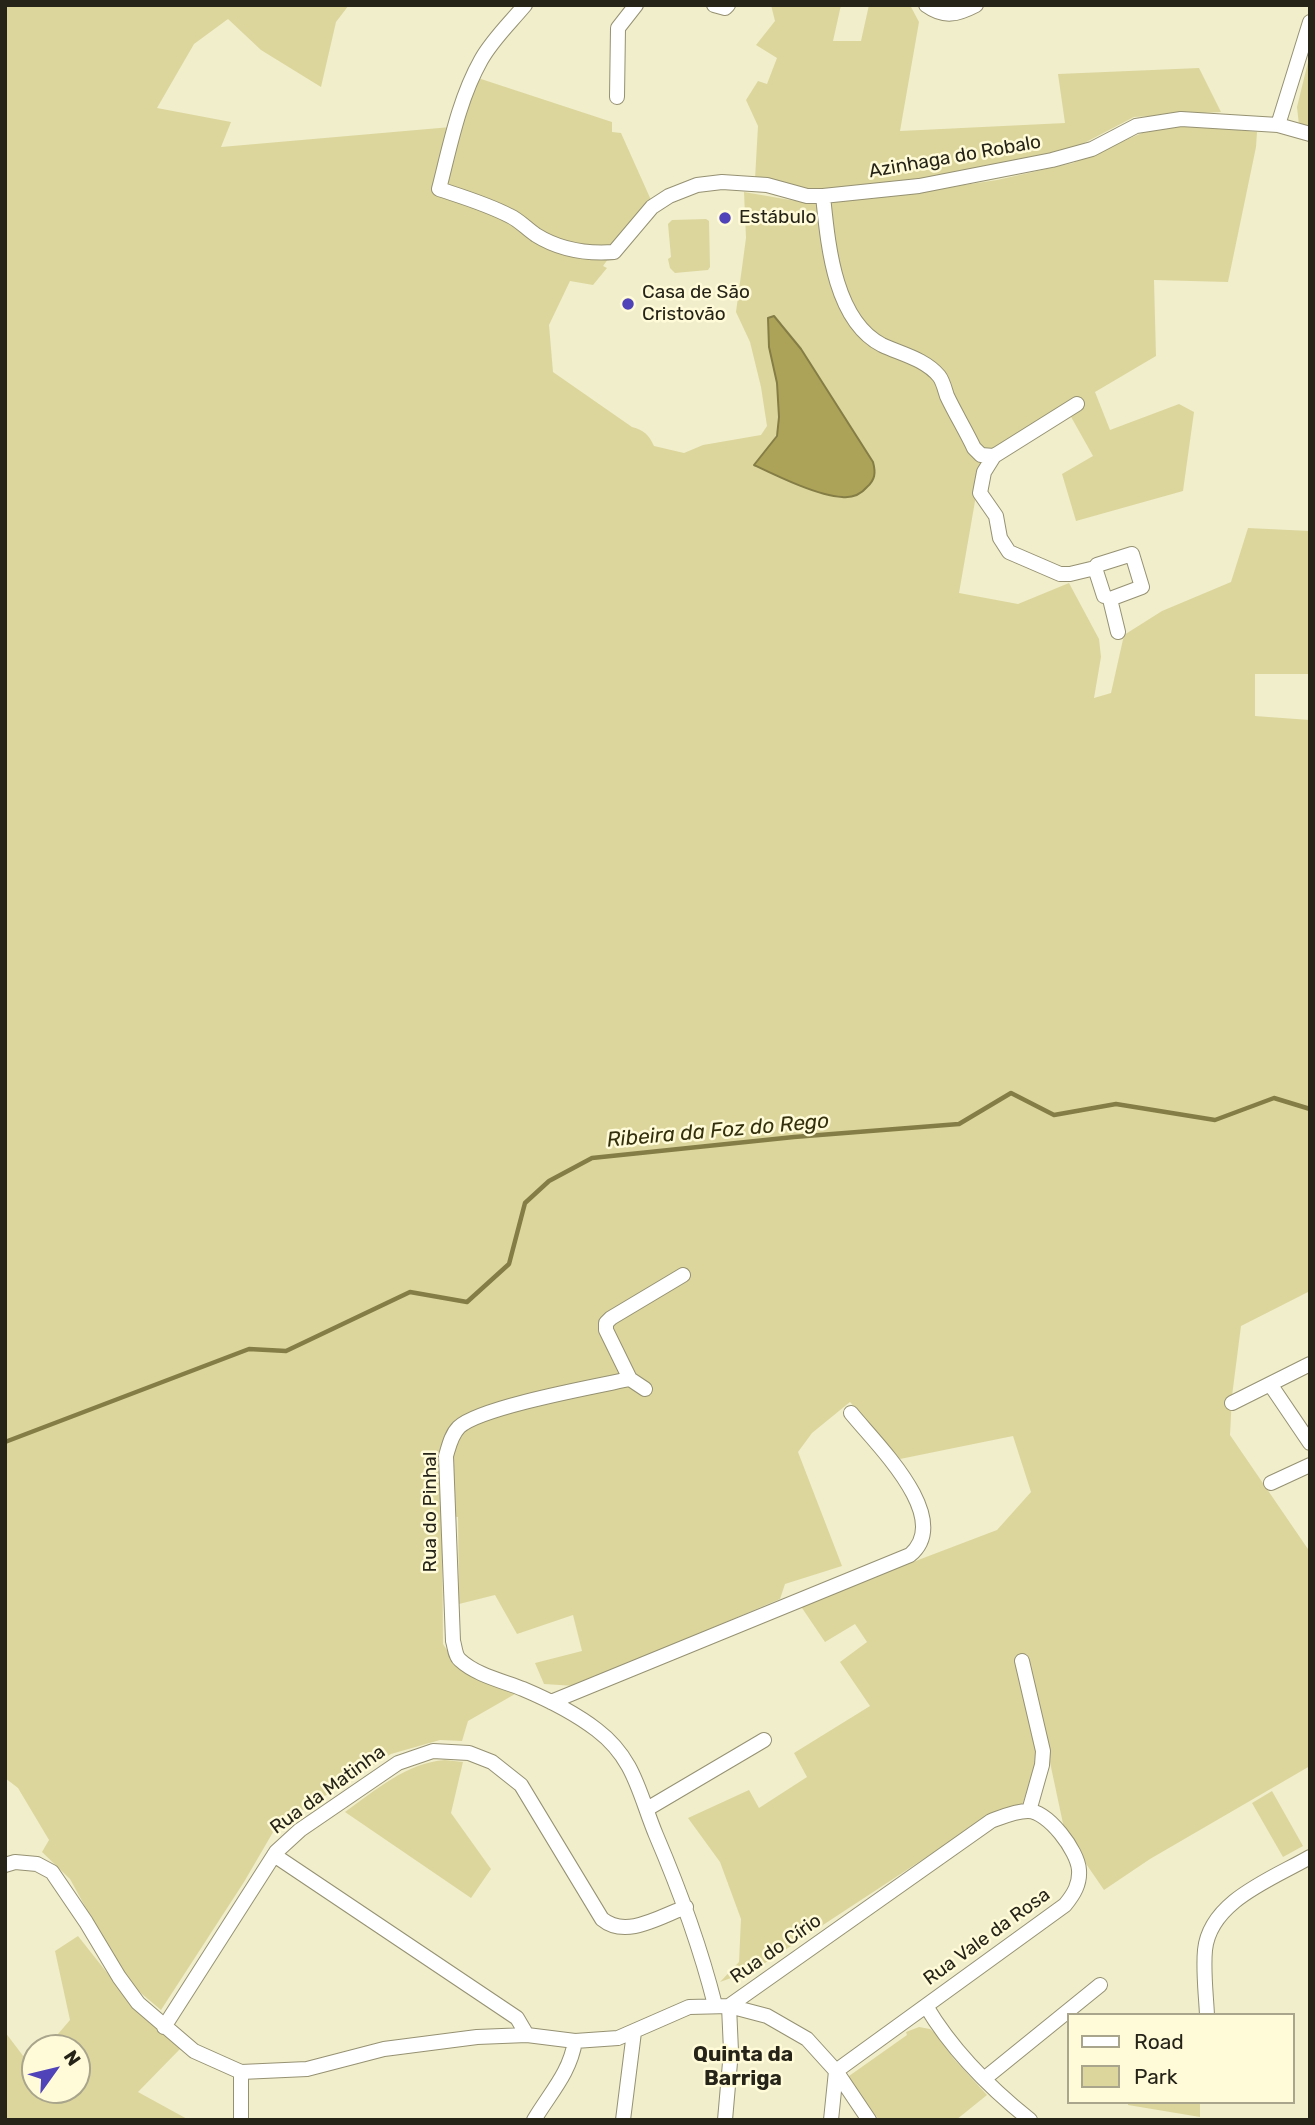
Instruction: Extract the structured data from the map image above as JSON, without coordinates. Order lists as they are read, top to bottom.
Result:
{
  "streets": {
    "street": [
      "Azinhaga do Robalo",
      "Rua do Pinhal",
      "Rua da Matinha",
      "Rua Vale da Rosa",
      "Rua do Círio"
    ]
  },
  "crossings": [
    ["Rua do Pinhal", "Rua da Matinha"],
    ["Rua do Pinhal", "Rua do Círio"],
    ["Rua da Matinha", "Rua do Círio"],
    ["Rua Vale da Rosa", "Rua do Círio"]
  ],
  "districts": ["Quinta da Barriga"],
  "water": ["Ribeira da Foz do Rego"],
  "places": ["Estábulo", "Casa de São Cristovão"],
  "legend": ["Road", "Park"],
  "north": "top right"
}
